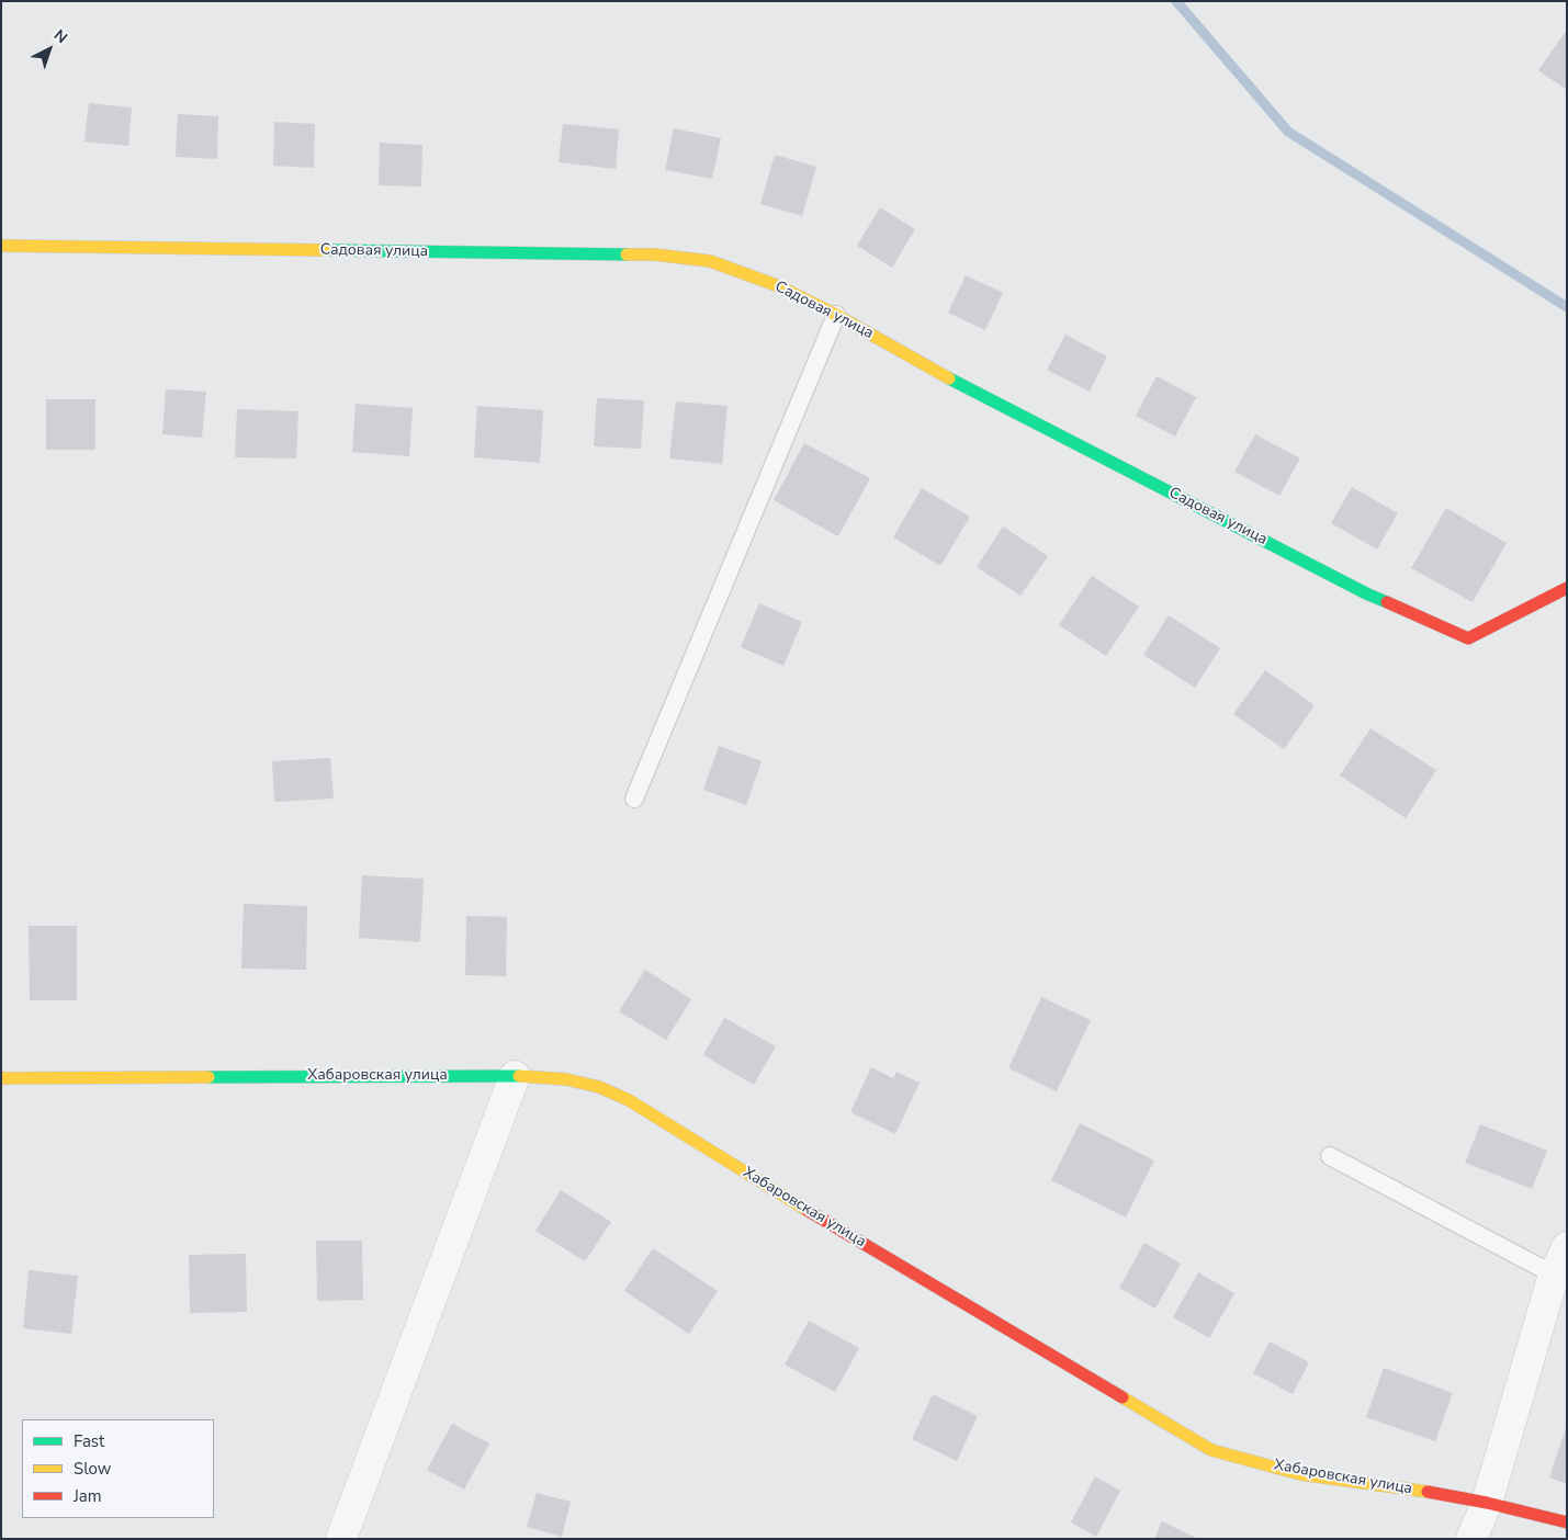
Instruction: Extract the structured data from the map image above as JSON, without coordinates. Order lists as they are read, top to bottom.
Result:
{
  "streets": {
    "street": ["Садовая улица", "Хабаровская улица"]
  },
  "legend": ["Fast", "Slow", "Jam"],
  "north": "top right"
}
